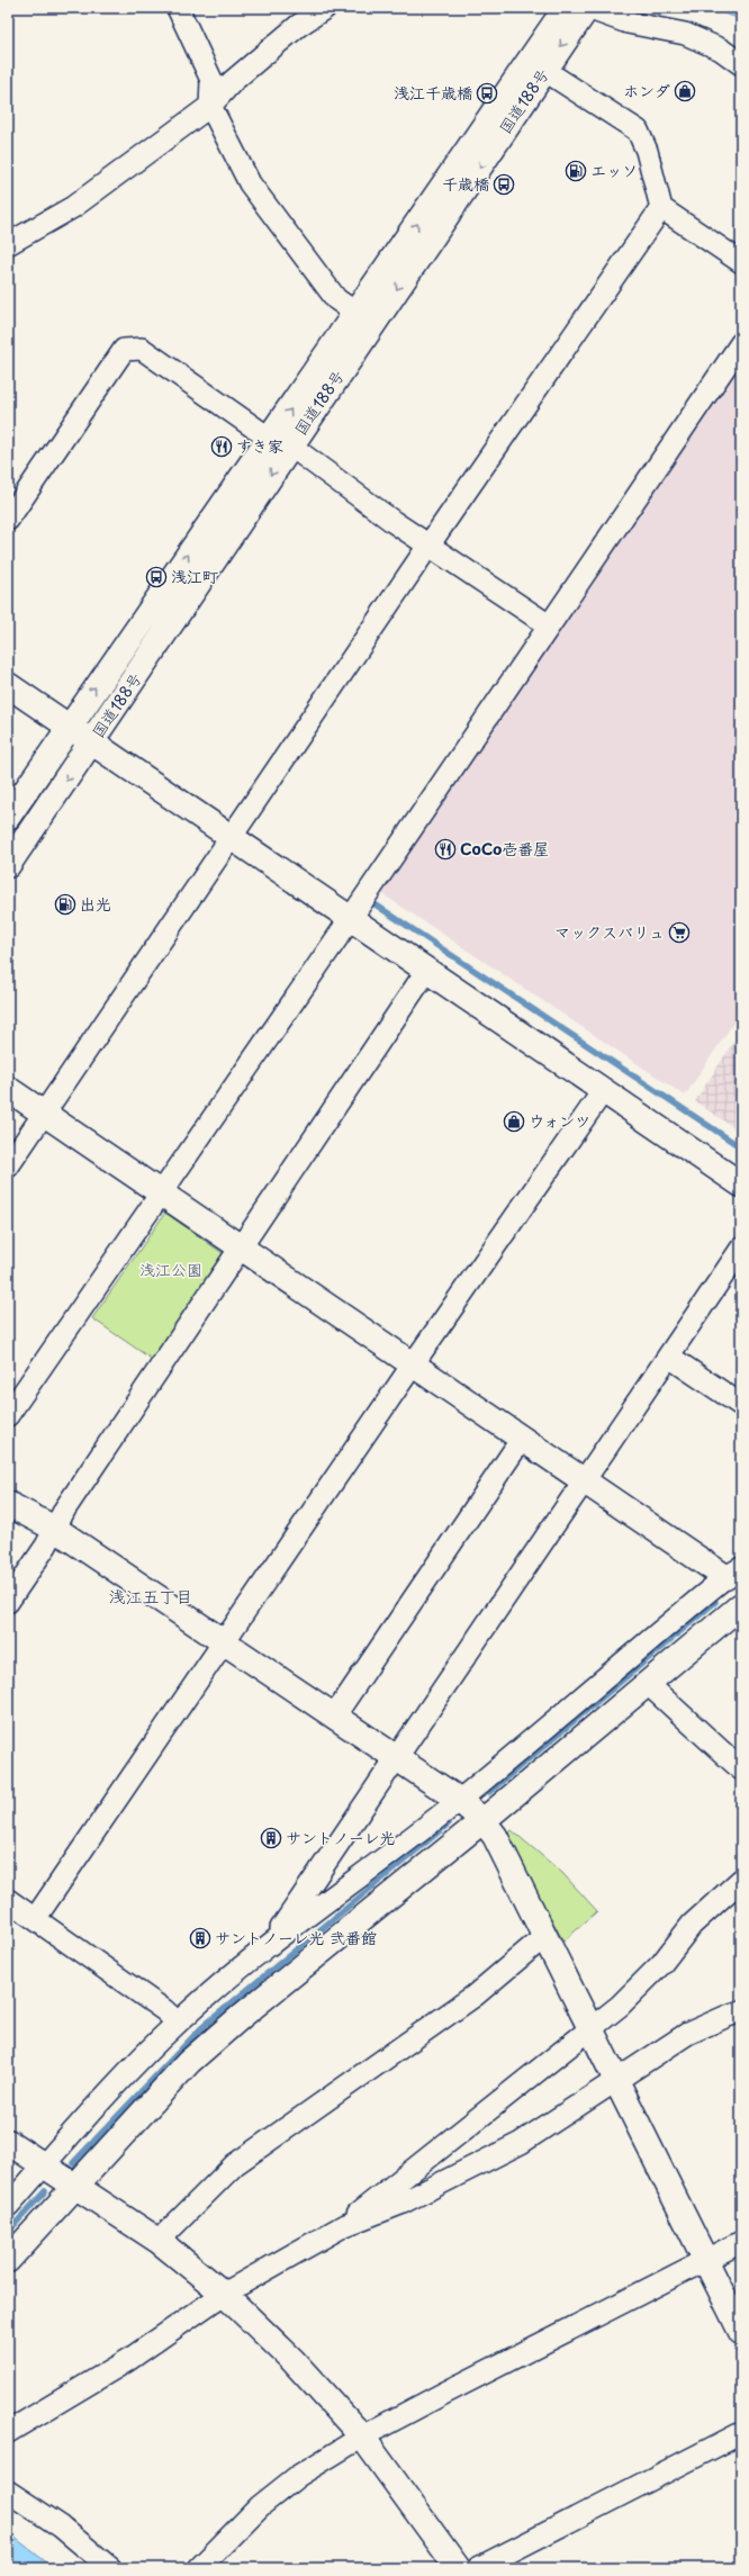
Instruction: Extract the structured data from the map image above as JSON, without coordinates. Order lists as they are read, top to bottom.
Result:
{
  "streets": {
    "main road": ["国道188号"]
  },
  "districts": ["浅江五丁目"],
  "parks": ["浅江公園"],
  "places": {
    "shop": ["ホンダ", "ウォンツ"],
    "bus stop": ["浅江千歳橋", "千歳橋", "浅江町"],
    "fuel station": ["エッソ", "出光"],
    "restaurant": ["すき家", "CoCo壱番屋"],
    "supermarket": ["マックスバリュ"],
    "building": ["サントノーレ光", "サントノーレ光 弐番館"]
  }
}
